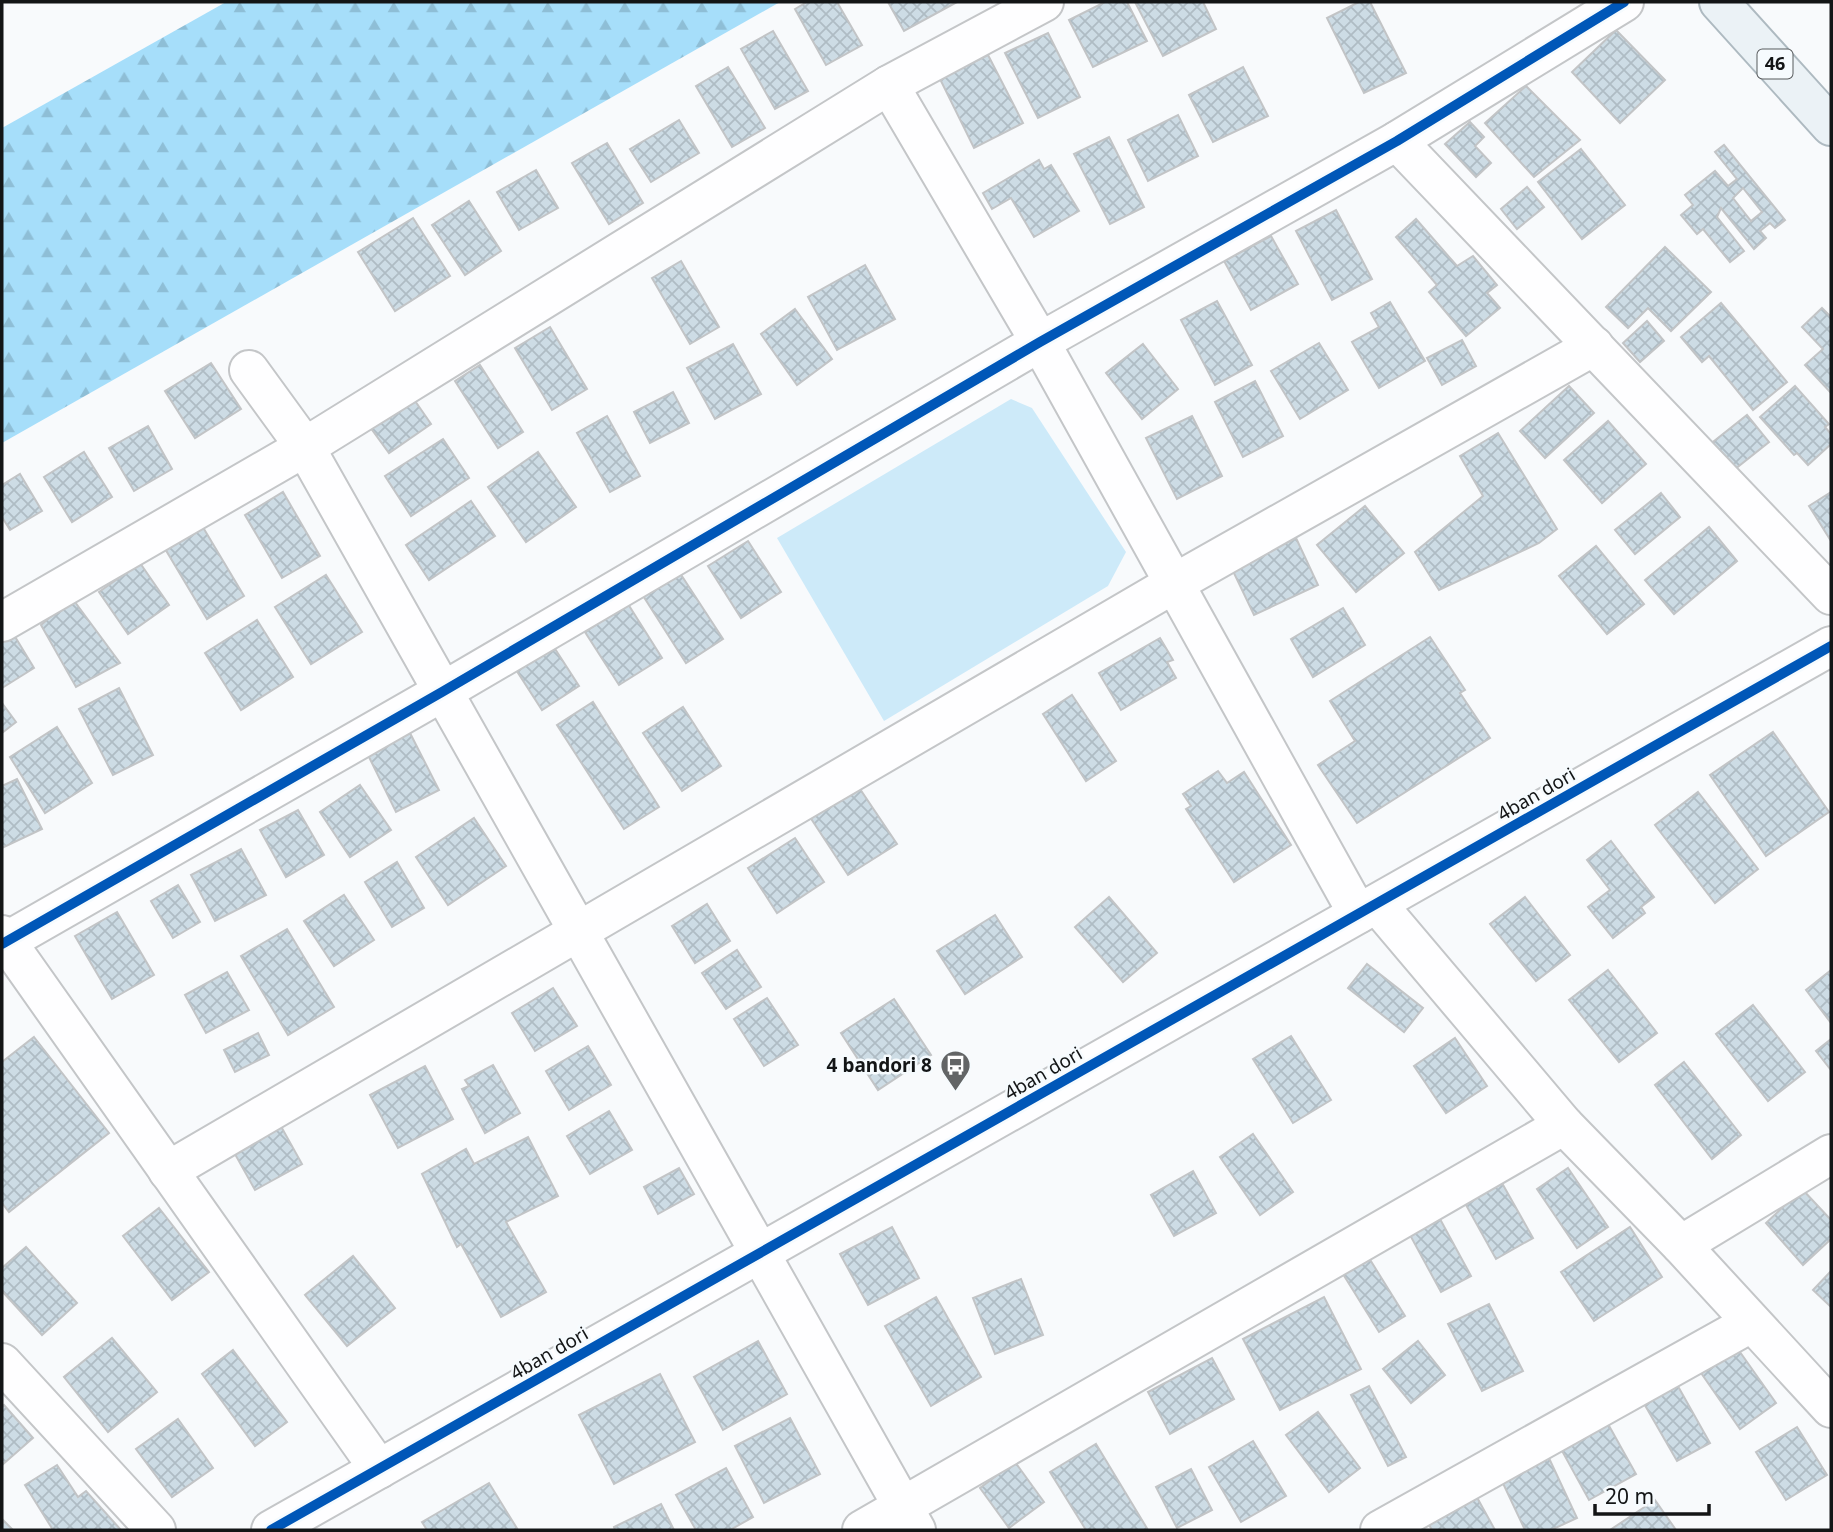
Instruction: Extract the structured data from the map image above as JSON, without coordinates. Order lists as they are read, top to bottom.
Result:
{
  "streets": {
    "main road": ["46"],
    "street": ["4ban dori"]
  },
  "places": {
    "bus stop": ["4 bandori 8"]
  },
  "scale_bar": "20 m"
}
